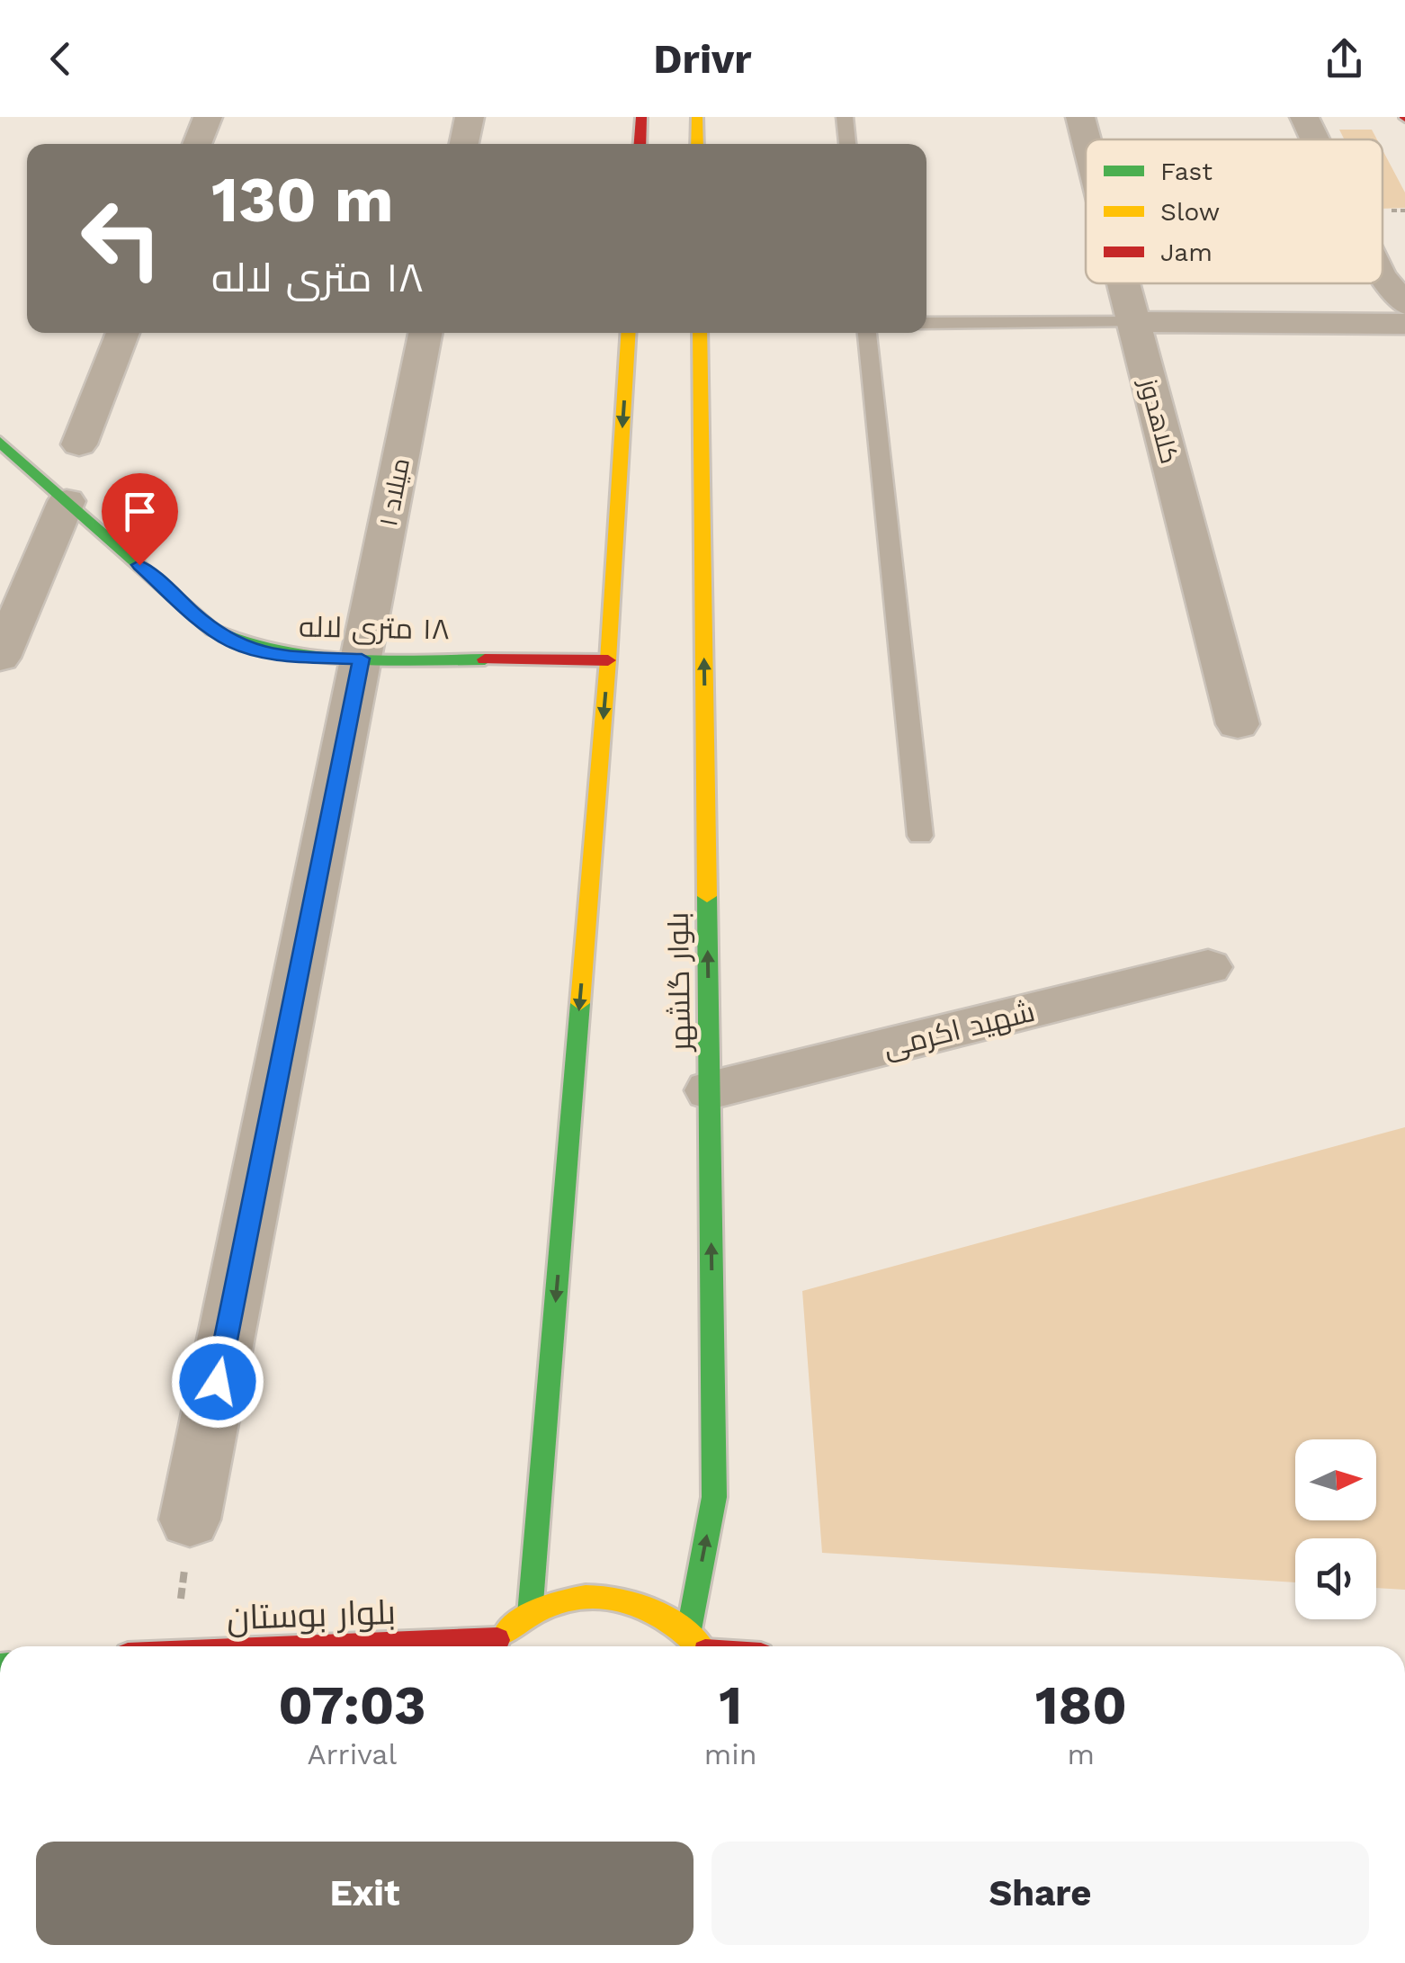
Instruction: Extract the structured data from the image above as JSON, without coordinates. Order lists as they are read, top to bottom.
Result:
{
  "streets": {
    "main road": ["١٨ متری لاله", "بلوار گلشهر"],
    "street": ["کلاهدوز", "میلاد ۱", "شهید اکرمی"]
  },
  "crossings": [
    ["میلاد ۱", "١٨ متری لاله"],
    ["بلوار گلشهر", "شهید اکرمی"]
  ],
  "legend": ["Fast", "Slow", "Jam"],
  "north": "right",
  "page": {
    "header": "Drivr",
    "turn": ["130 m", "١٨ متری لاله"],
    "eta": [
      "07:03",
      "Arrival",
      "1",
      "min",
      "180",
      "m"
    ],
    "buttons": ["Exit", "Share"]
  }
}
